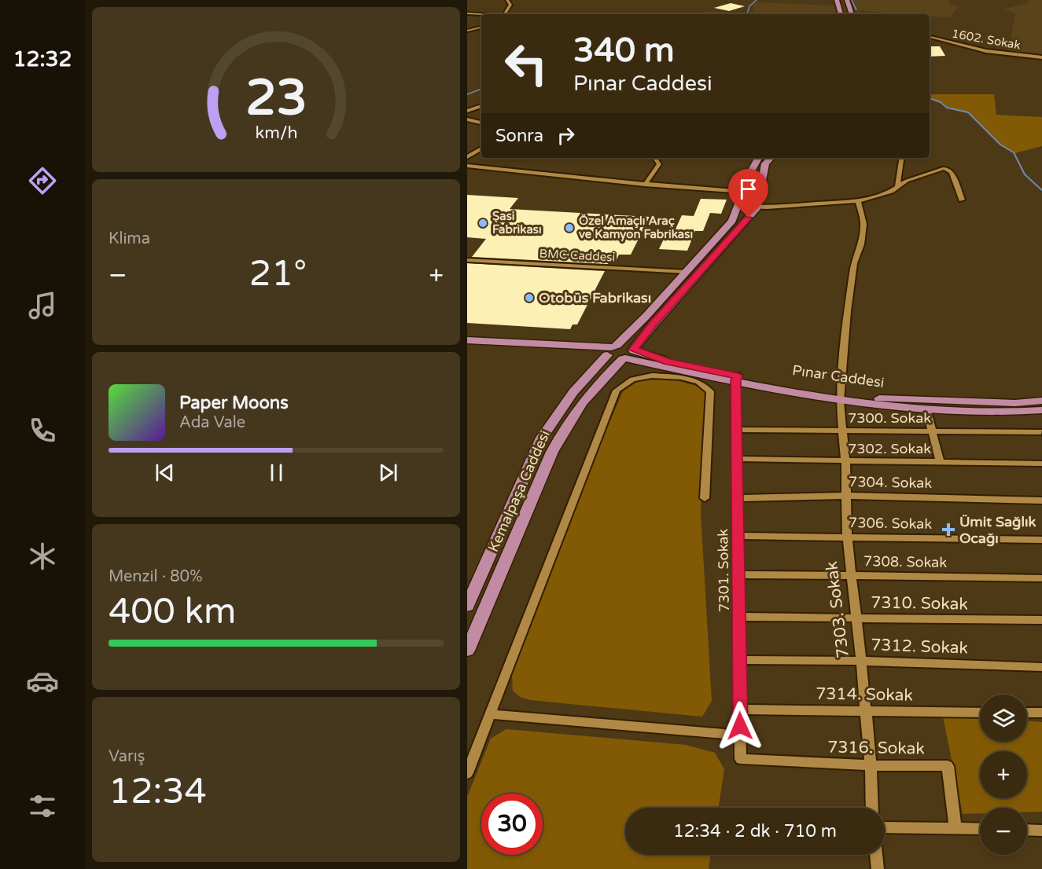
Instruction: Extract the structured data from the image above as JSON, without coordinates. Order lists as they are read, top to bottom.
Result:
{
  "streets": {
    "main road": ["Pınar Caddesi", "Kemalpaşa Caddesi"],
    "street": [
      "1602. Sokak",
      "BMC Caddesi",
      "7300. Sokak",
      "7302. Sokak",
      "7304. Sokak",
      "7306. Sokak",
      "7308. Sokak",
      "7301. Sokak",
      "7310. Sokak",
      "7303. Sokak",
      "7312. Sokak",
      "7314. Sokak",
      "7316. Sokak"
    ]
  },
  "crossings": [
    ["BMC Caddesi", "Kemalpaşa Caddesi"],
    ["Pınar Caddesi", "Kemalpaşa Caddesi"],
    ["Pınar Caddesi", "7301. Sokak"],
    ["Pınar Caddesi", "7303. Sokak"],
    ["7300. Sokak", "7301. Sokak"],
    ["7300. Sokak", "7303. Sokak"],
    ["7302. Sokak", "7301. Sokak"],
    ["7302. Sokak", "7303. Sokak"],
    ["7304. Sokak", "7301. Sokak"],
    ["7304. Sokak", "7303. Sokak"],
    ["7306. Sokak", "7301. Sokak"],
    ["7306. Sokak", "7303. Sokak"],
    ["7308. Sokak", "7301. Sokak"],
    ["7308. Sokak", "7303. Sokak"],
    ["7301. Sokak", "7310. Sokak"],
    ["7301. Sokak", "7312. Sokak"],
    ["7301. Sokak", "7314. Sokak"],
    ["7301. Sokak", "7316. Sokak"],
    ["7310. Sokak", "7303. Sokak"],
    ["7303. Sokak", "7312. Sokak"],
    ["7303. Sokak", "7314. Sokak"],
    ["7303. Sokak", "7316. Sokak"]
  ],
  "places": {
    "other": ["Şasi Fabrikası", "Özel Amaçlı Araç ve Kamyon Fabrikası", "Otobüs Fabrikası"],
    "health": ["Ümit Sağlık Ocağı"]
  },
  "page": {
    "tabs": "12:32",
    "turn": ["340 m", "Pınar Caddesi"],
    "then": "Sonra",
    "tile": [
      "Klima",
      ["Menzil · 80%", "400 km"],
      ["Varış", "12:34"]
    ],
    "heat": ["−", "21°", "+"],
    "song": ["Paper Moons", "Ada Vale"],
    "map_buttons": ["+", "−"],
    "limit": "30",
    "trip": "12:34 · 2 dk · 710 m",
    "gauge": ["23", "km/h"]
  }
}
